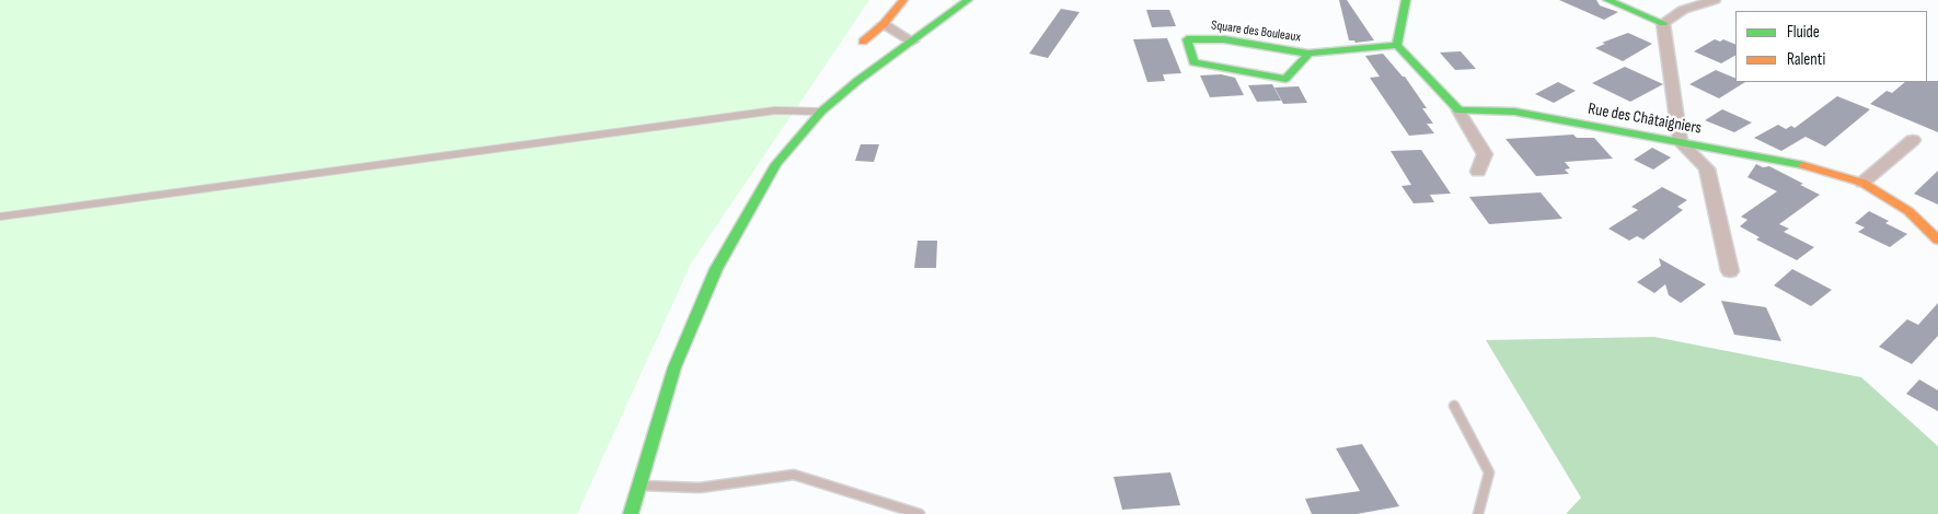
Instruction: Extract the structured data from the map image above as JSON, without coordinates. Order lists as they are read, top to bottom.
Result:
{
  "streets": {
    "street": ["Square des Bouleaux", "Rue des Châtaigniers"]
  },
  "legend": ["Fluide", "Ralenti"]
}
